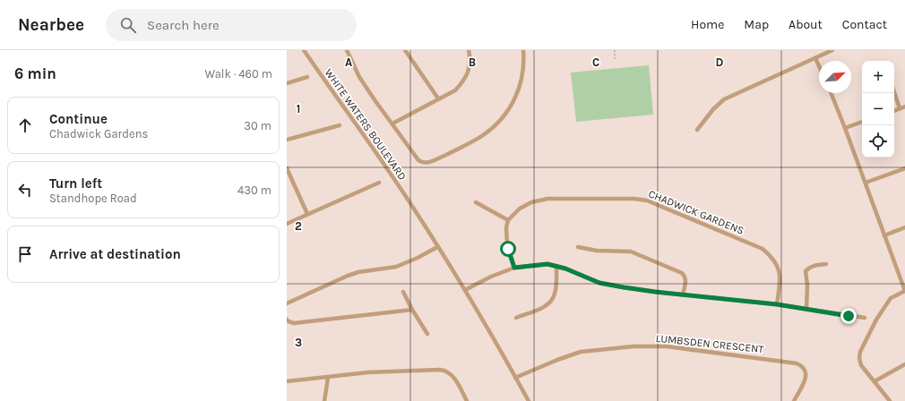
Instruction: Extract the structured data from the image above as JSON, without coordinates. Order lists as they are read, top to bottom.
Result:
{
  "streets": {
    "street": ["WHITE WATERS BOULEVARD", "CHADWICK GARDENS", "LUMBSDEN CRESCENT"]
  },
  "crossings": [
    ["WHITE WATERS BOULEVARD", "LUMBSDEN CRESCENT"]
  ],
  "north": "top right",
  "page": {
    "header": "Nearbee",
    "search": "Search here",
    "nav": [
      "Home",
      "Map",
      "About",
      "Contact"
    ],
    "heading": ["6 min", "Walk · 460 m"],
    "map_buttons": ["+", "−"],
    "list": [
      ["Continue", "Chadwick Gardens", "30 m"],
      ["Turn left", "Standhope Road", "430 m"],
      "Arrive at destination"
    ]
  },
  "grid": {
    "columns": [
      "A",
      "B",
      "C",
      "D"
    ],
    "rows": ["1", "2", "3"]
  }
}
